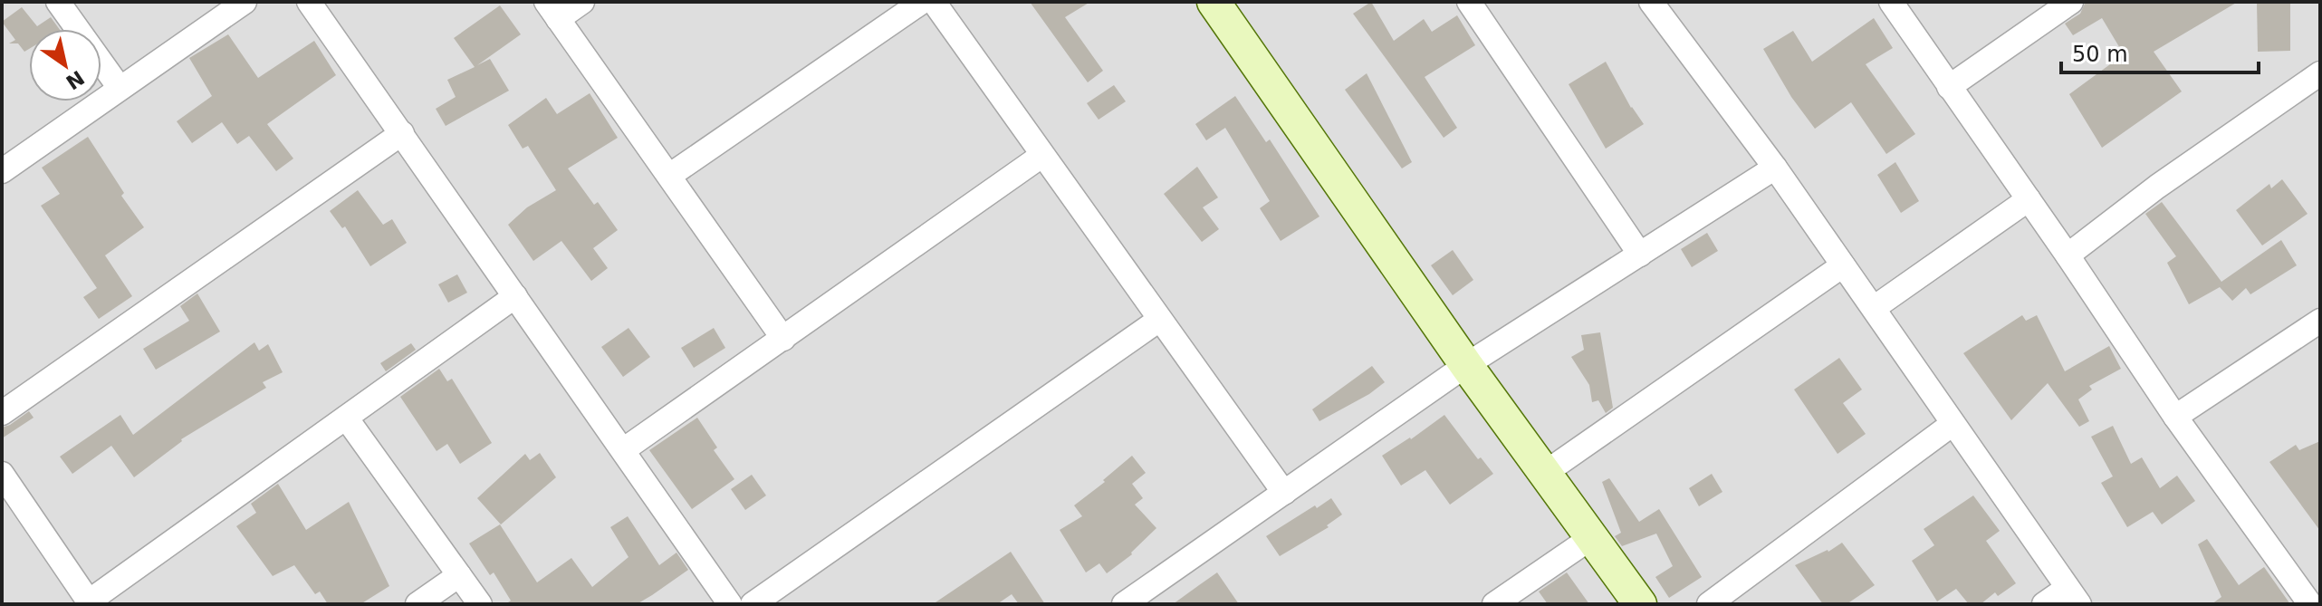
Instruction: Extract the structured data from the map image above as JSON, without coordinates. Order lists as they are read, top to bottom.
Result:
{
  "scale_bar": "50 m",
  "north": "bottom right"
}
